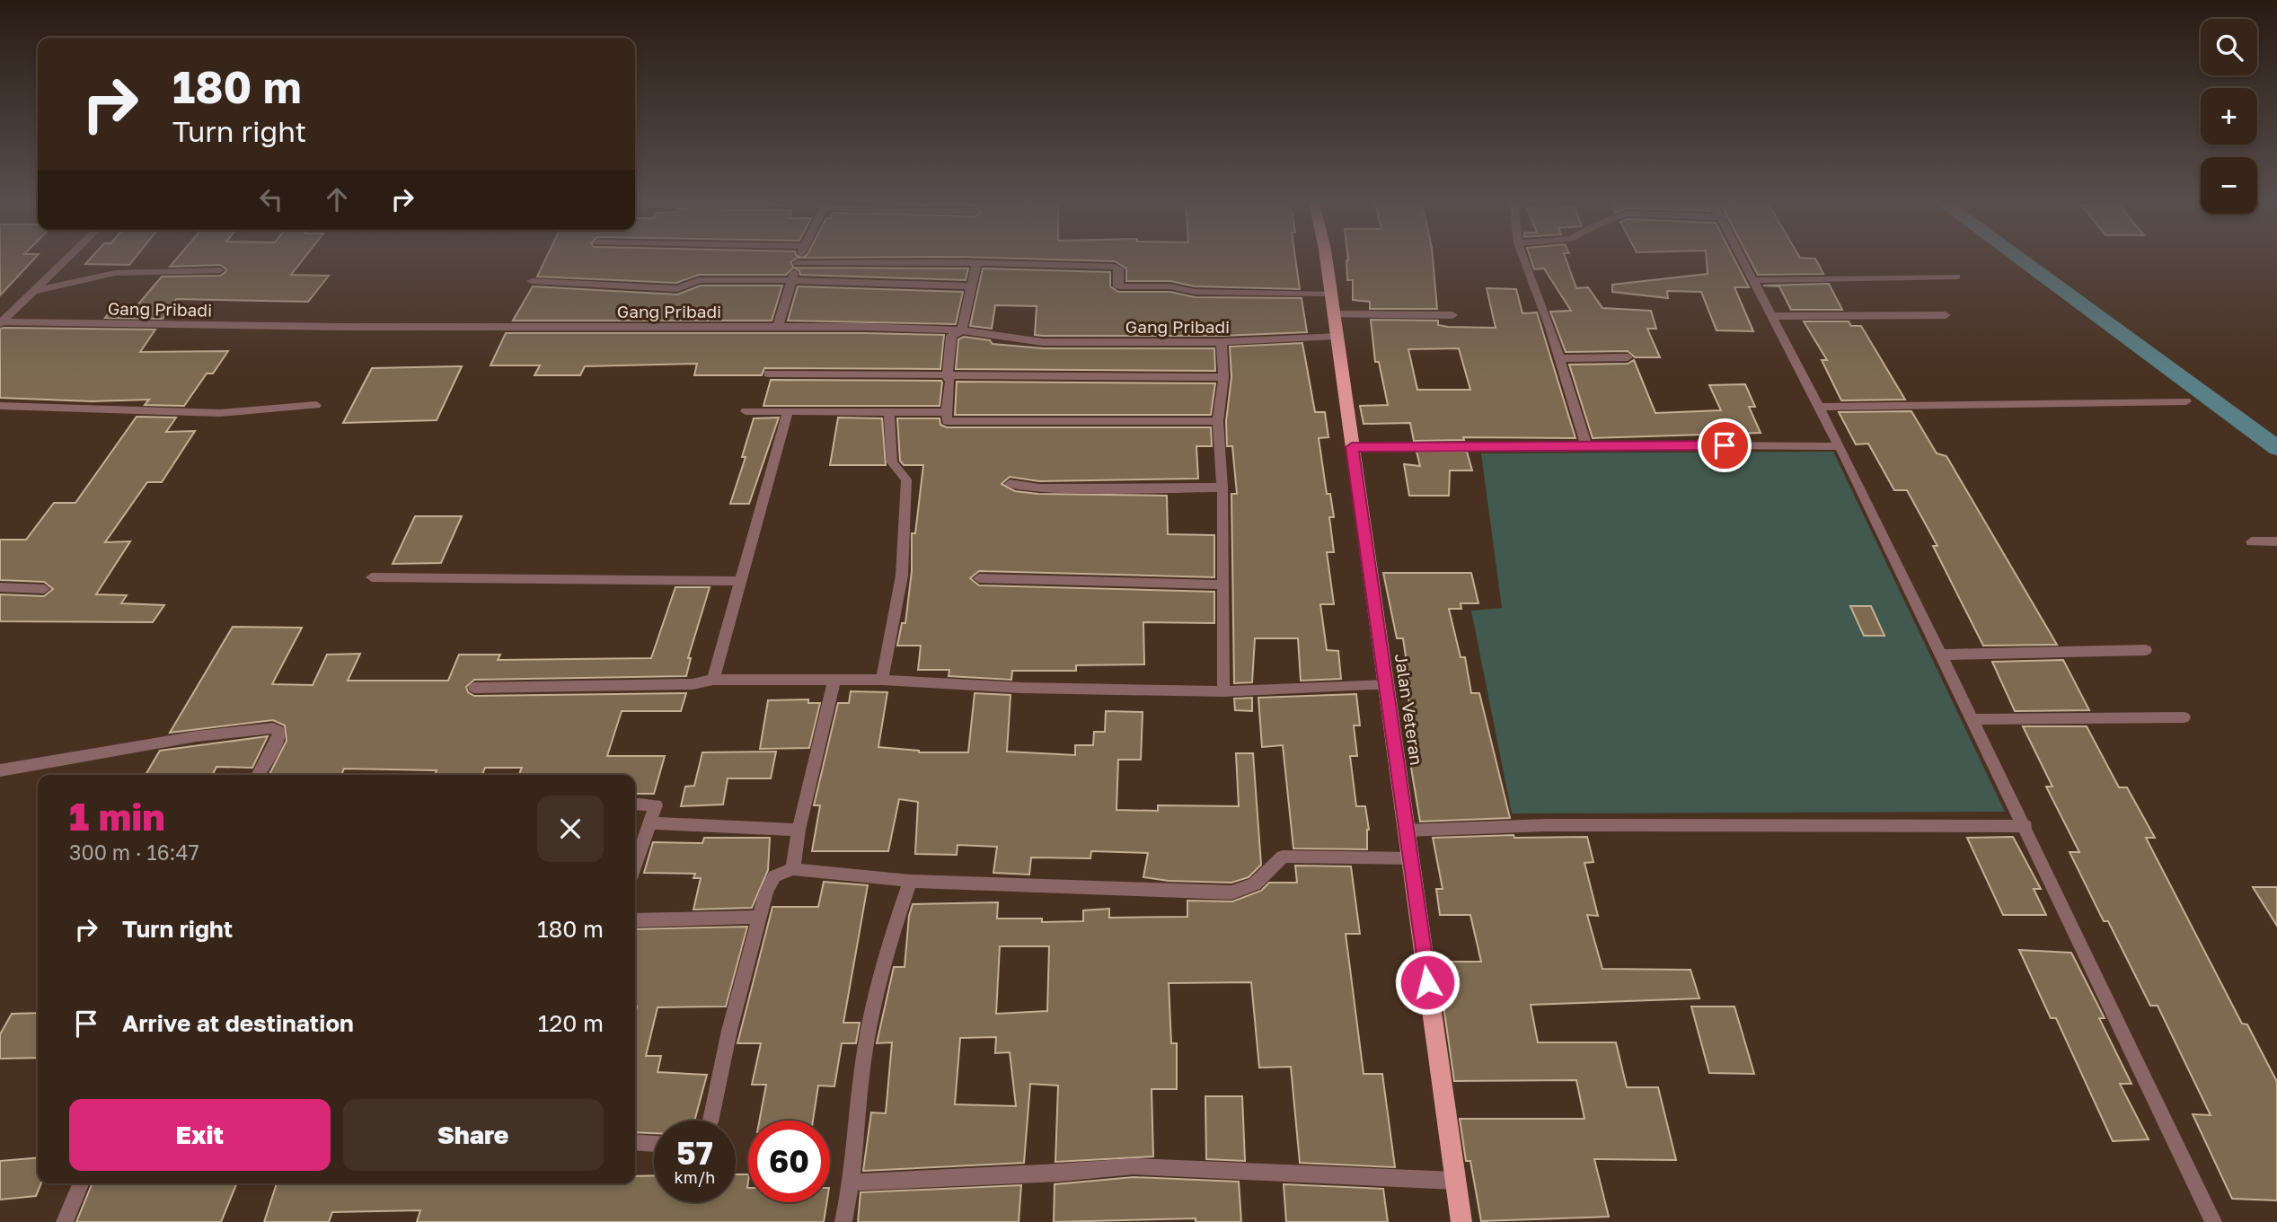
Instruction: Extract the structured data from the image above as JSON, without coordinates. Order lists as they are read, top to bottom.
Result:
{
  "streets": {
    "main road": ["Jalan Veteran"],
    "street": ["Gang Pribadi"]
  },
  "crossings": [
    ["Gang Pribadi", "Jalan Veteran"]
  ],
  "page": {
    "map_buttons": ["+", "−"],
    "turn": ["180 m", "Turn right"],
    "heading": ["1 min", "300 m · 16:47"],
    "list": [
      {
        "name": "Turn right",
        "value": "180 m"
      },
      {
        "name": "Arrive at destination",
        "value": "120 m"
      }
    ],
    "buttons": ["Exit", "Share"],
    "speed": "57 km/h",
    "limit": "60"
  }
}
